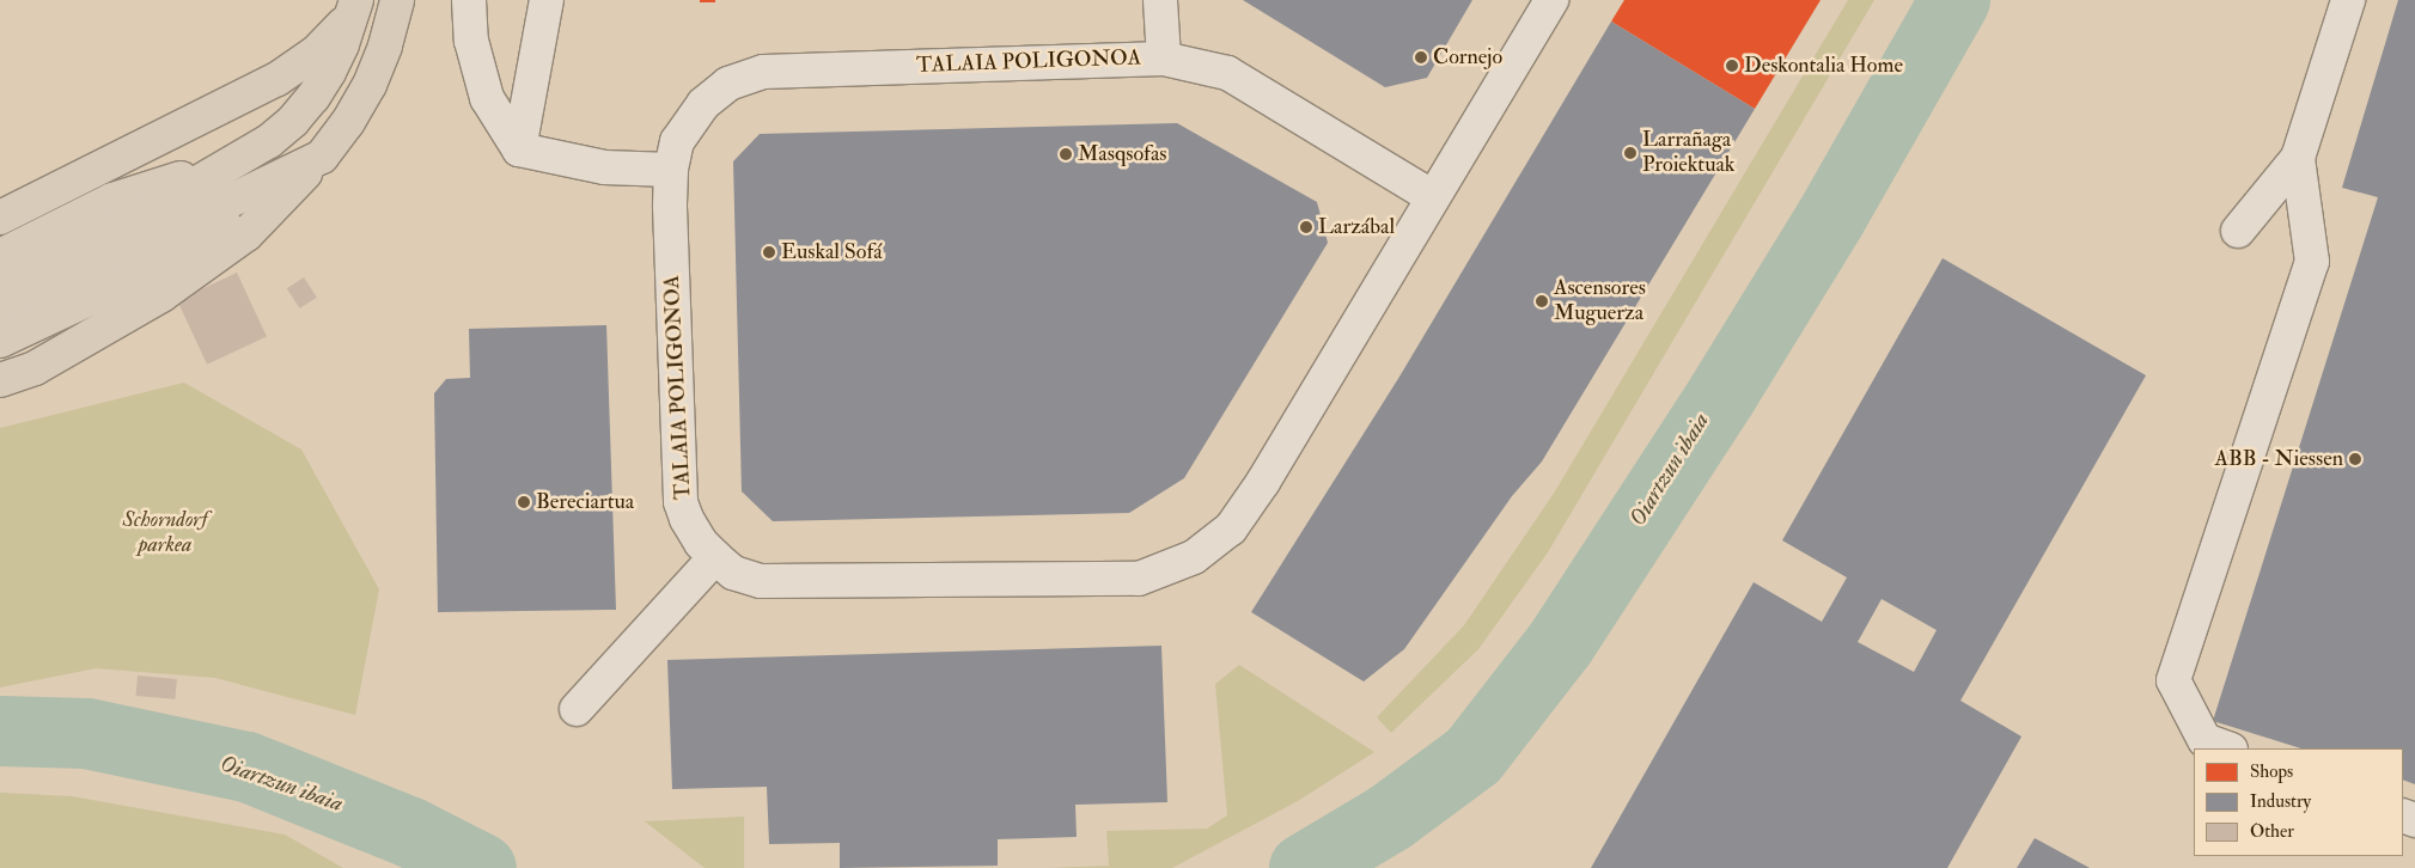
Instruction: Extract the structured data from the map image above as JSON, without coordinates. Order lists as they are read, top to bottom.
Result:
{
  "streets": {
    "street": ["TALAIA POLIGONOA"]
  },
  "water": ["Oiartzun ibaia"],
  "parks": ["Schorndorf parkea"],
  "places": [
    "Cornejo",
    "Deskontalia Home",
    "Larrañaga Proiektuak",
    "Masqsofas",
    "Larzábal",
    "Euskal Sofá",
    "Ascensores Muguerza",
    "ABB - Niessen",
    "Bereciartua"
  ],
  "legend": ["Shops", "Industry", "Other"]
}
